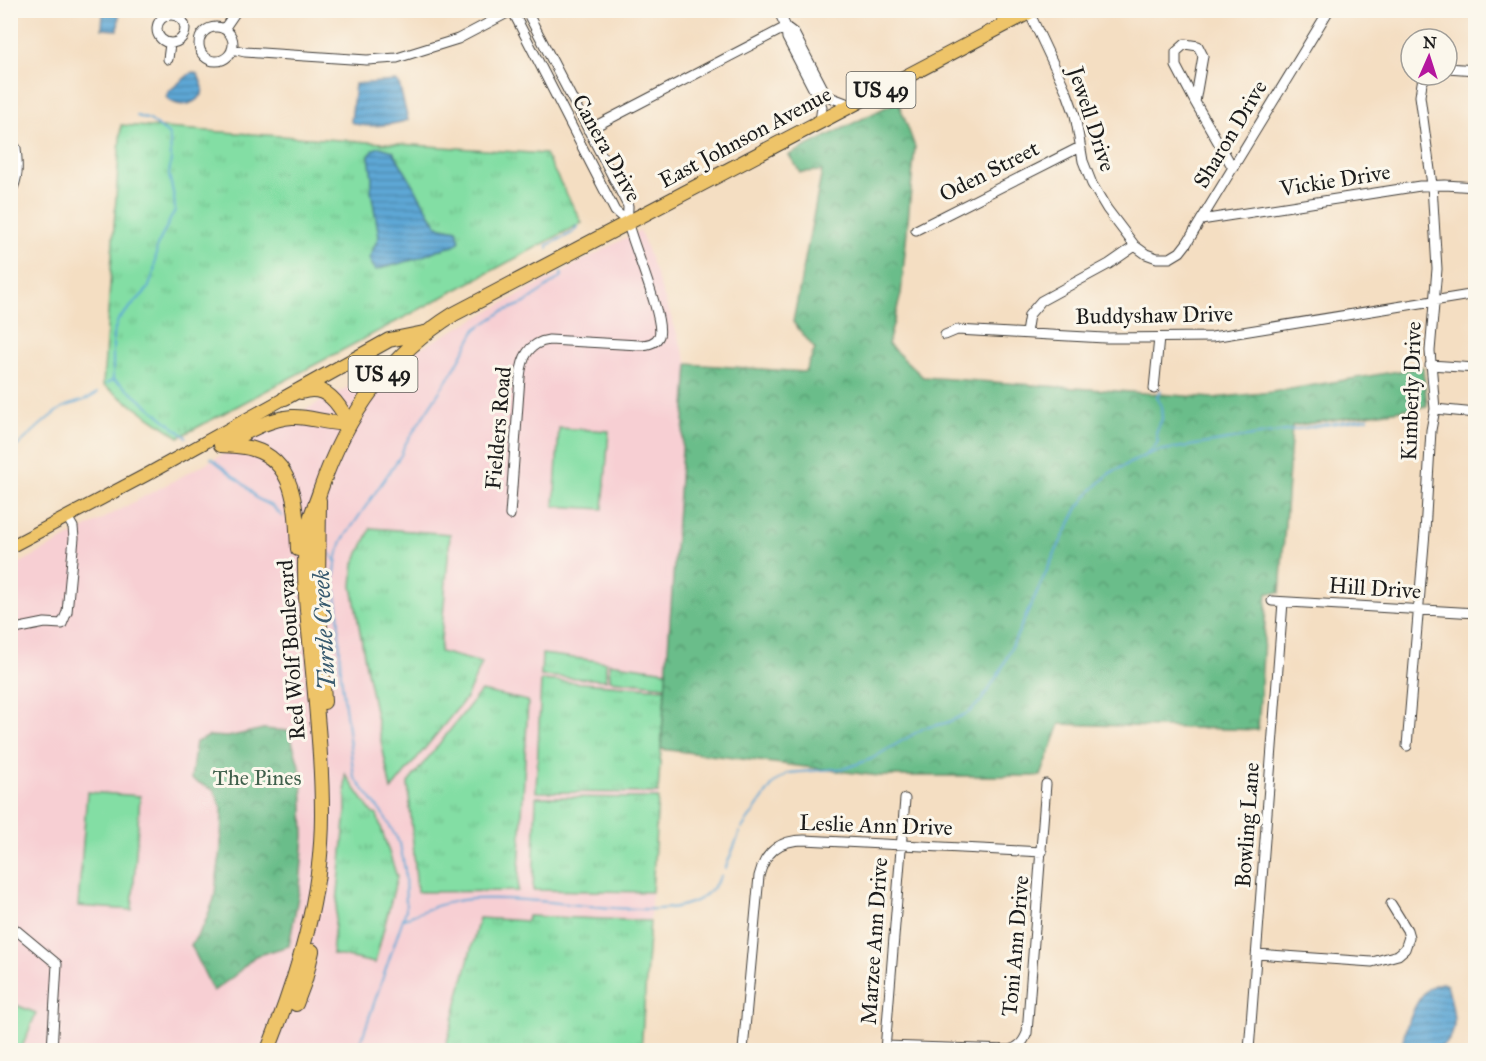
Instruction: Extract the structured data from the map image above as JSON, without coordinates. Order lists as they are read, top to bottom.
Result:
{
  "streets": {
    "highway": ["US 49", "East Johnson Avenue", "Red Wolf Boulevard"],
    "street": [
      "Jewell Drive",
      "Sharon Drive",
      "Canera Drive",
      "Oden Street",
      "Vickie Drive",
      "Buddyshaw Drive",
      "Kimberly Drive",
      "Fielders Road",
      "Hill Drive",
      "Leslie Ann Drive",
      "Bowling Lane",
      "Marzee Ann Drive",
      "Toni Ann Drive"
    ]
  },
  "crossings": [
    ["Jewell Drive", "Sharon Drive"],
    ["Jewell Drive", "East Johnson Avenue"],
    ["Jewell Drive", "Oden Street"],
    ["Sharon Drive", "Vickie Drive"],
    ["East Johnson Avenue", "Canera Drive"],
    ["East Johnson Avenue", "Fielders Road"],
    ["East Johnson Avenue", "Red Wolf Boulevard"],
    ["Canera Drive", "Fielders Road"],
    ["Vickie Drive", "Kimberly Drive"],
    ["Buddyshaw Drive", "Kimberly Drive"],
    ["Kimberly Drive", "Hill Drive"],
    ["Hill Drive", "Bowling Lane"],
    ["Leslie Ann Drive", "Marzee Ann Drive"],
    ["Leslie Ann Drive", "Toni Ann Drive"],
    ["Marzee Ann Drive", "Toni Ann Drive"]
  ],
  "water": ["Turtle Creek"],
  "parks": ["The Pines"],
  "north": "top"
}
